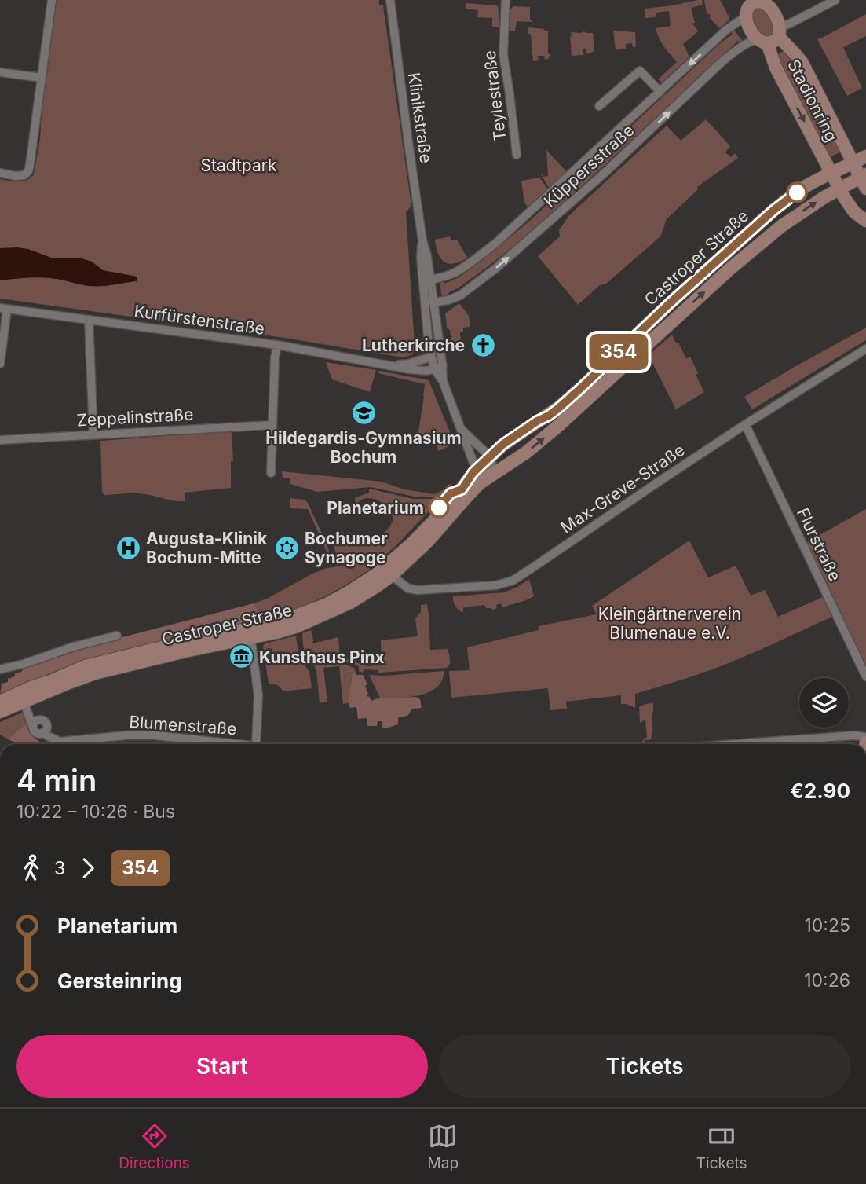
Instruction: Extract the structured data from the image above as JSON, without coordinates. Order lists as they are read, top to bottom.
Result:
{
  "streets": {
    "main road": ["Stadionring", "Castroper Straße"],
    "street": [
      "Teylestraße",
      "Klinikstraße",
      "Küppersstraße",
      "Kurfürstenstraße",
      "Zeppelinstraße",
      "Max-Greve-Straße",
      "Flurstraße",
      "Blumenstraße"
    ]
  },
  "crossings": [
    ["Stadionring", "Küppersstraße"],
    ["Stadionring", "Castroper Straße"],
    ["Klinikstraße", "Küppersstraße"],
    ["Klinikstraße", "Castroper Straße"],
    ["Klinikstraße", "Kurfürstenstraße"],
    ["Castroper Straße", "Max-Greve-Straße"],
    ["Castroper Straße", "Blumenstraße"],
    ["Max-Greve-Straße", "Flurstraße"]
  ],
  "parks": ["Stadtpark", "Kleingärtnerverein Blumenaue e.V."],
  "places": {
    "church": ["Lutherkirche"],
    "school or university": ["Hildegardis-Gymnasium Bochum"],
    "other": ["Planetarium"],
    "hospital": ["Augusta-Klinik Bochum-Mitte"],
    "synagogue": ["Bochumer Synagoge"],
    "museum": ["Kunsthaus Pinx"]
  },
  "lines": ["bus line 354"],
  "page": {
    "on_map": "354",
    "heading": ["4 min", "10:22 – 10:26 · Bus", "€2.90"],
    "legs": ["3", "354"],
    "list": [
      {
        "name": "Planetarium",
        "value": "10:25"
      },
      {
        "name": "Gersteinring",
        "value": "10:26"
      }
    ],
    "buttons": ["Start", "Tickets"],
    "tabs": ["Directions", "Map", "Tickets"]
  }
}
